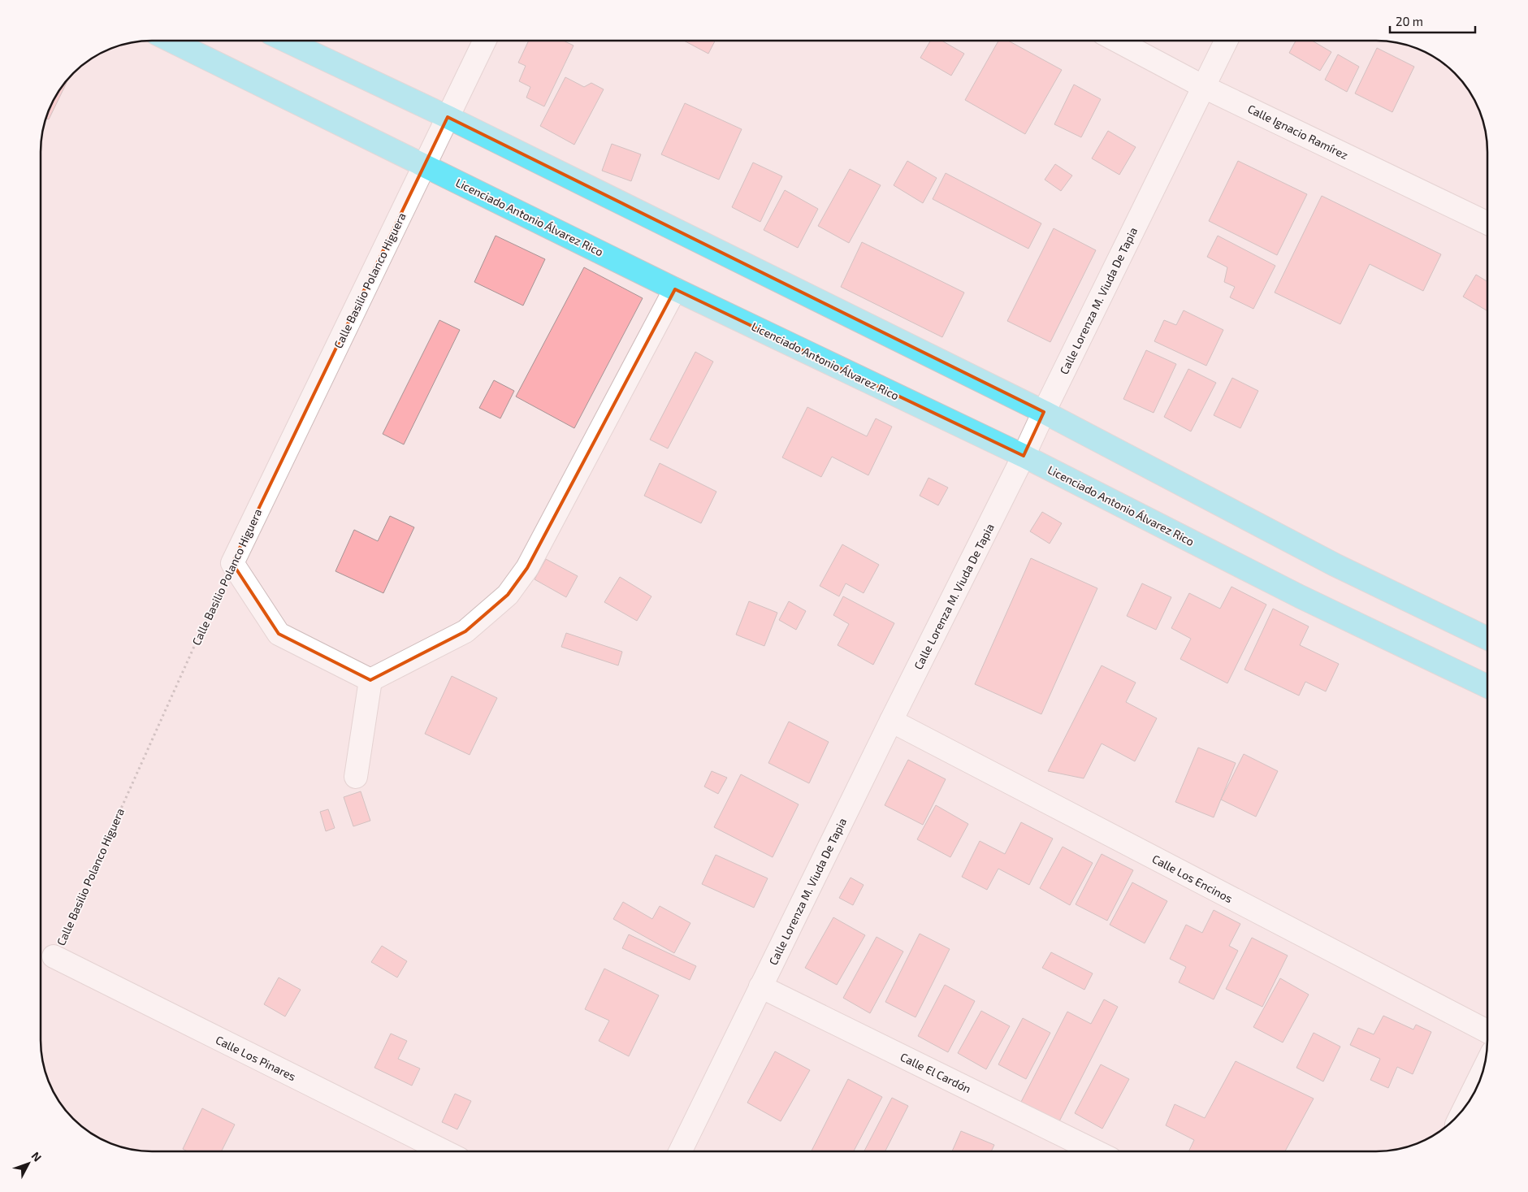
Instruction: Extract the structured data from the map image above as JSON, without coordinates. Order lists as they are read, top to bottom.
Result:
{
  "streets": {
    "main road": ["Licenciado Antonio Álvarez Rico"],
    "street": [
      "Calle Ignacio Ramírez",
      "Calle Basilio Polanco Higuera",
      "Calle Lorenza M. Viuda De Tapia",
      "Calle Los Encinos",
      "Calle Los Pinares",
      "Calle El Cardón"
    ]
  },
  "crossings": [
    ["Calle Ignacio Ramírez", "Calle Lorenza M. Viuda De Tapia"],
    ["Licenciado Antonio Álvarez Rico", "Calle Basilio Polanco Higuera"],
    ["Licenciado Antonio Álvarez Rico", "Calle Lorenza M. Viuda De Tapia"],
    ["Calle Basilio Polanco Higuera", "Calle Los Pinares"],
    ["Calle Lorenza M. Viuda De Tapia", "Calle Los Encinos"],
    ["Calle Lorenza M. Viuda De Tapia", "Calle El Cardón"]
  ],
  "scale_bar": "20 m",
  "north": "top right"
}
